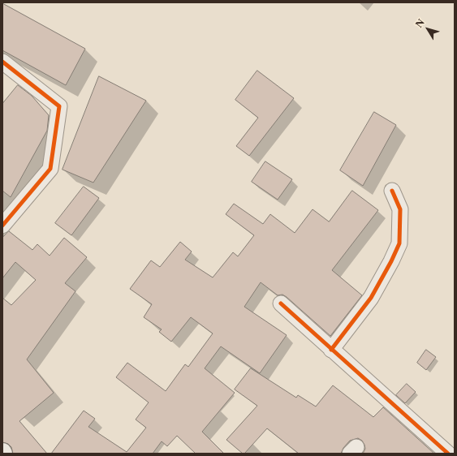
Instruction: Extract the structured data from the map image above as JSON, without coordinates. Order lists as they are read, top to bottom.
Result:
{
  "north": "top left"
}
